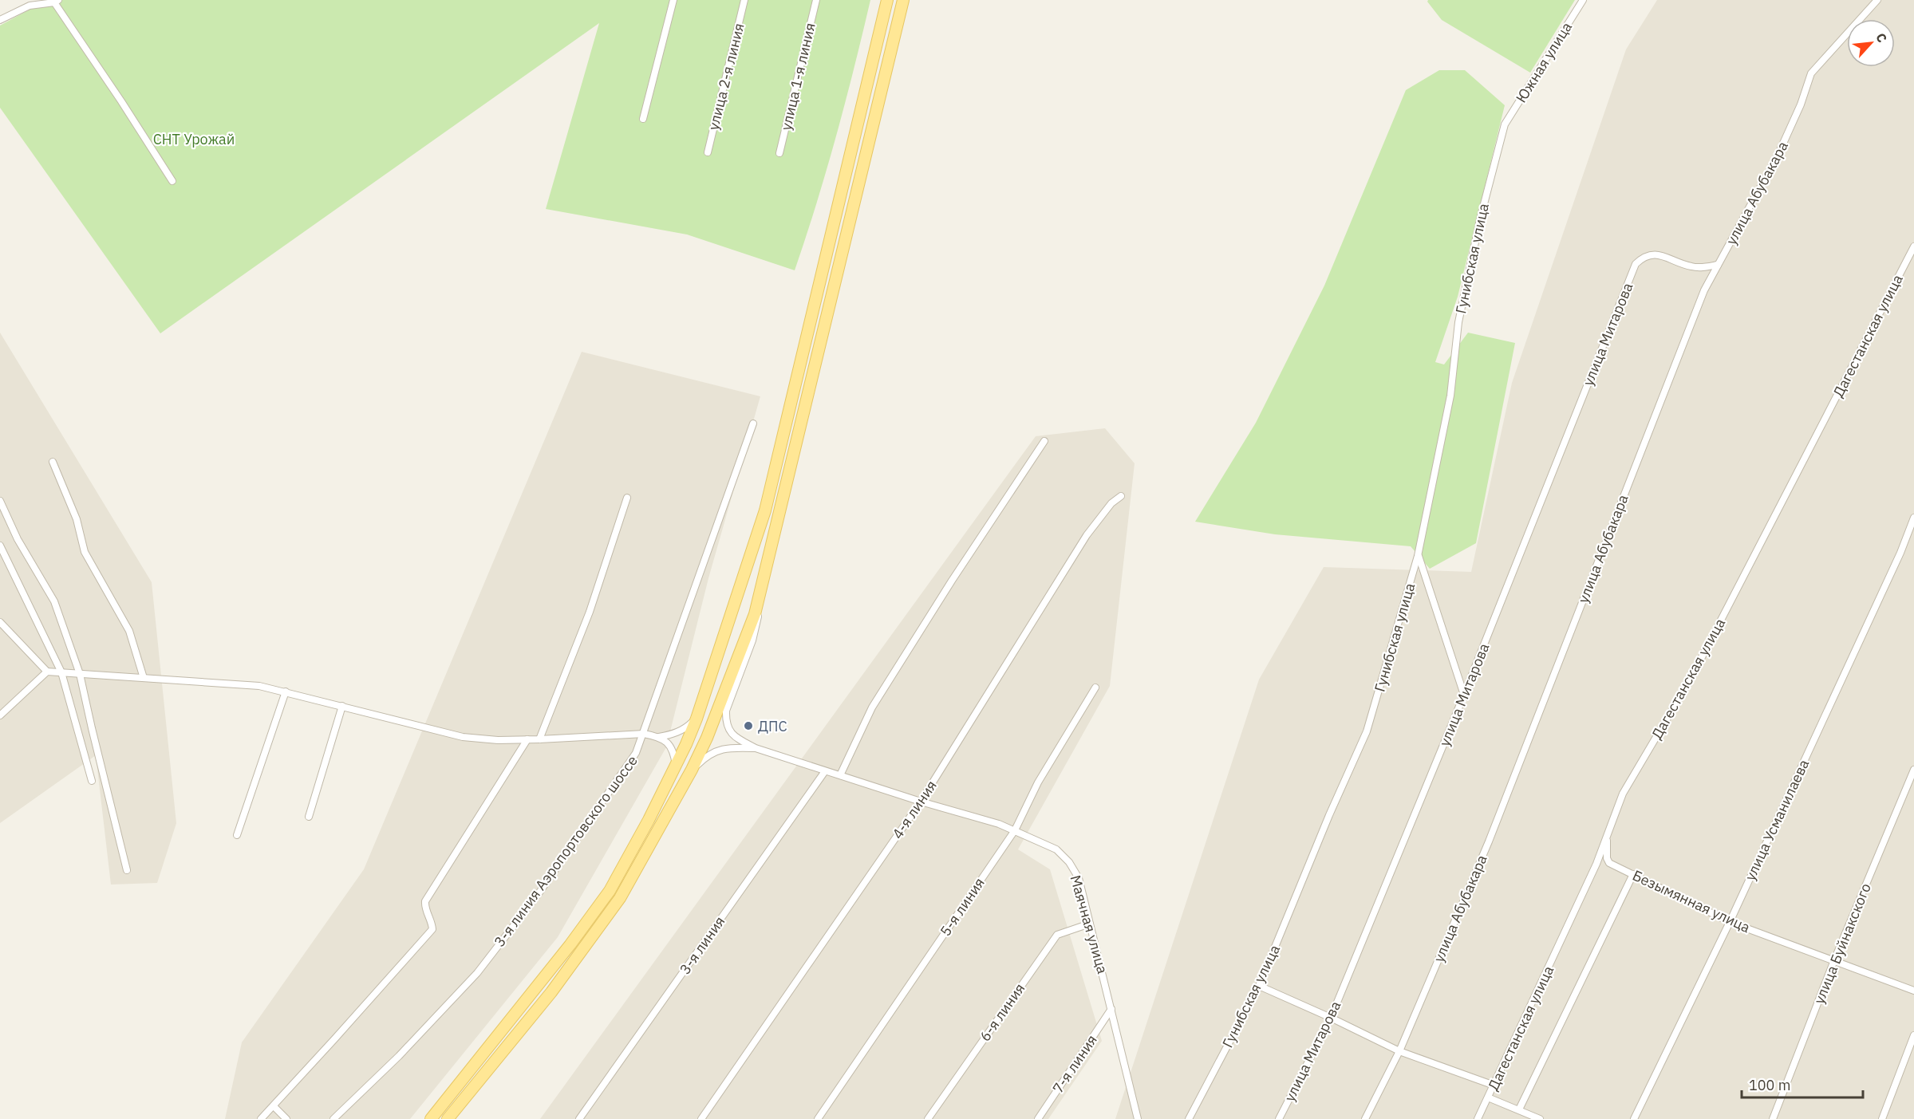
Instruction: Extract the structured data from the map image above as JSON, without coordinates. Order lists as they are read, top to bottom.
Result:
{
  "streets": {
    "street": [
      "Южная улица",
      "улица 2-я линия",
      "улица 1-я линия",
      "улица Абубакара",
      "Гунибская улица",
      "улица Митарова",
      "Дагестанская улица",
      "4-я линия",
      "улица Усманилаева",
      "3-я линия Аэропортовского шоссе",
      "Безымянная улица",
      "5-я линия",
      "Маячная улица",
      "улица Буйнакского",
      "3-я линия",
      "6-я линия",
      "7-я линия"
    ]
  },
  "crossings": [
    ["Южная улица", "Гунибская улица"],
    ["улица Абубакара", "улица Митарова"],
    ["Дагестанская улица", "Безымянная улица"],
    ["4-я линия", "Маячная улица"],
    ["улица Усманилаева", "Безымянная улица"],
    ["Безымянная улица", "улица Буйнакского"],
    ["5-я линия", "Маячная улица"],
    ["Маячная улица", "3-я линия"],
    ["Маячная улица", "6-я линия"],
    ["Маячная улица", "7-я линия"]
  ],
  "parks": ["СНТ Урожай"],
  "places": ["ДПС"],
  "scale_bar": "100 m",
  "north": "top right"
}
